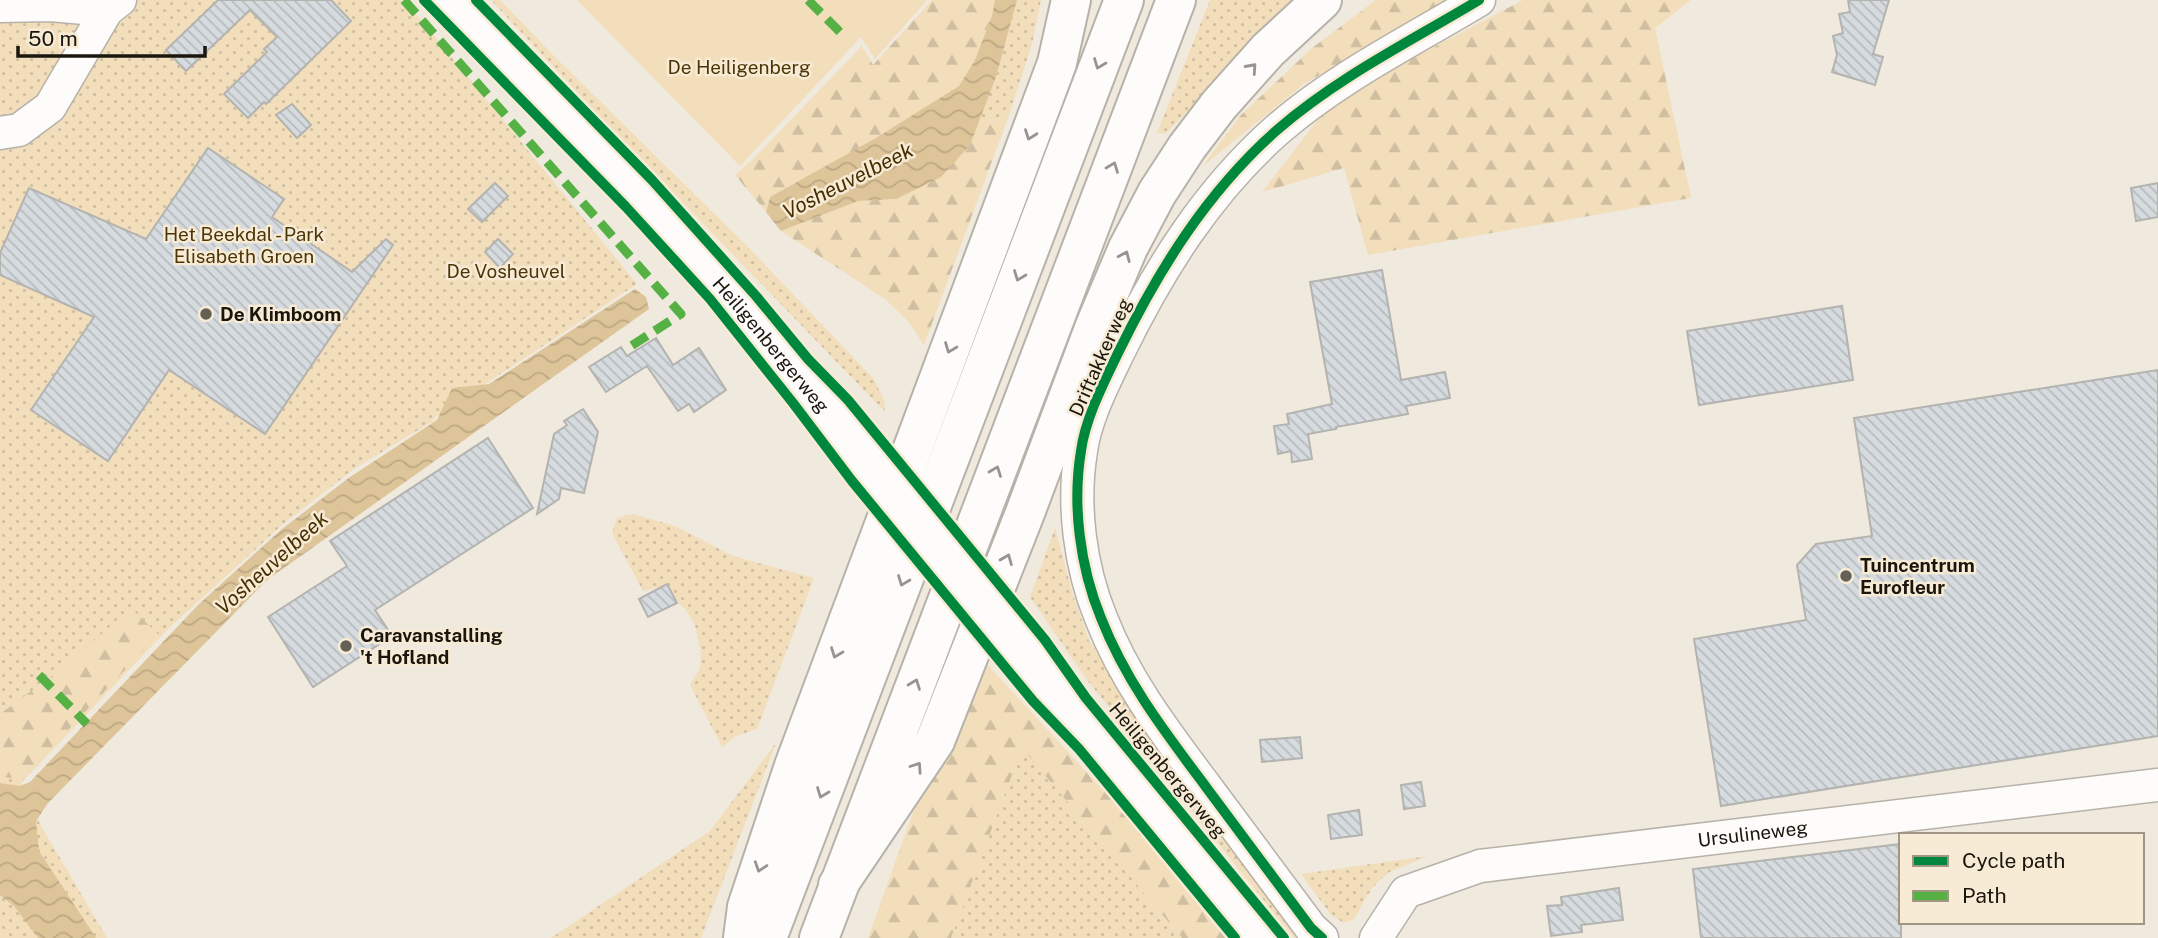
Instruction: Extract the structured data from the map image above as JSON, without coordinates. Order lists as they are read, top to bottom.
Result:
{
  "streets": {
    "main road": ["Heiligenbergerweg"],
    "street": ["Driftakkerweg", "Ursulineweg"]
  },
  "water": ["Vosheuvelbeek"],
  "parks": ["De Heiligenberg", "Het Beekdal - Park Elisabeth Groen", "De Vosheuvel"],
  "places": ["De Klimboom", "Tuincentrum Eurofleur", "Caravanstalling 't Hofland"],
  "legend": ["Cycle path", "Path"],
  "scale_bar": "50 m"
}
